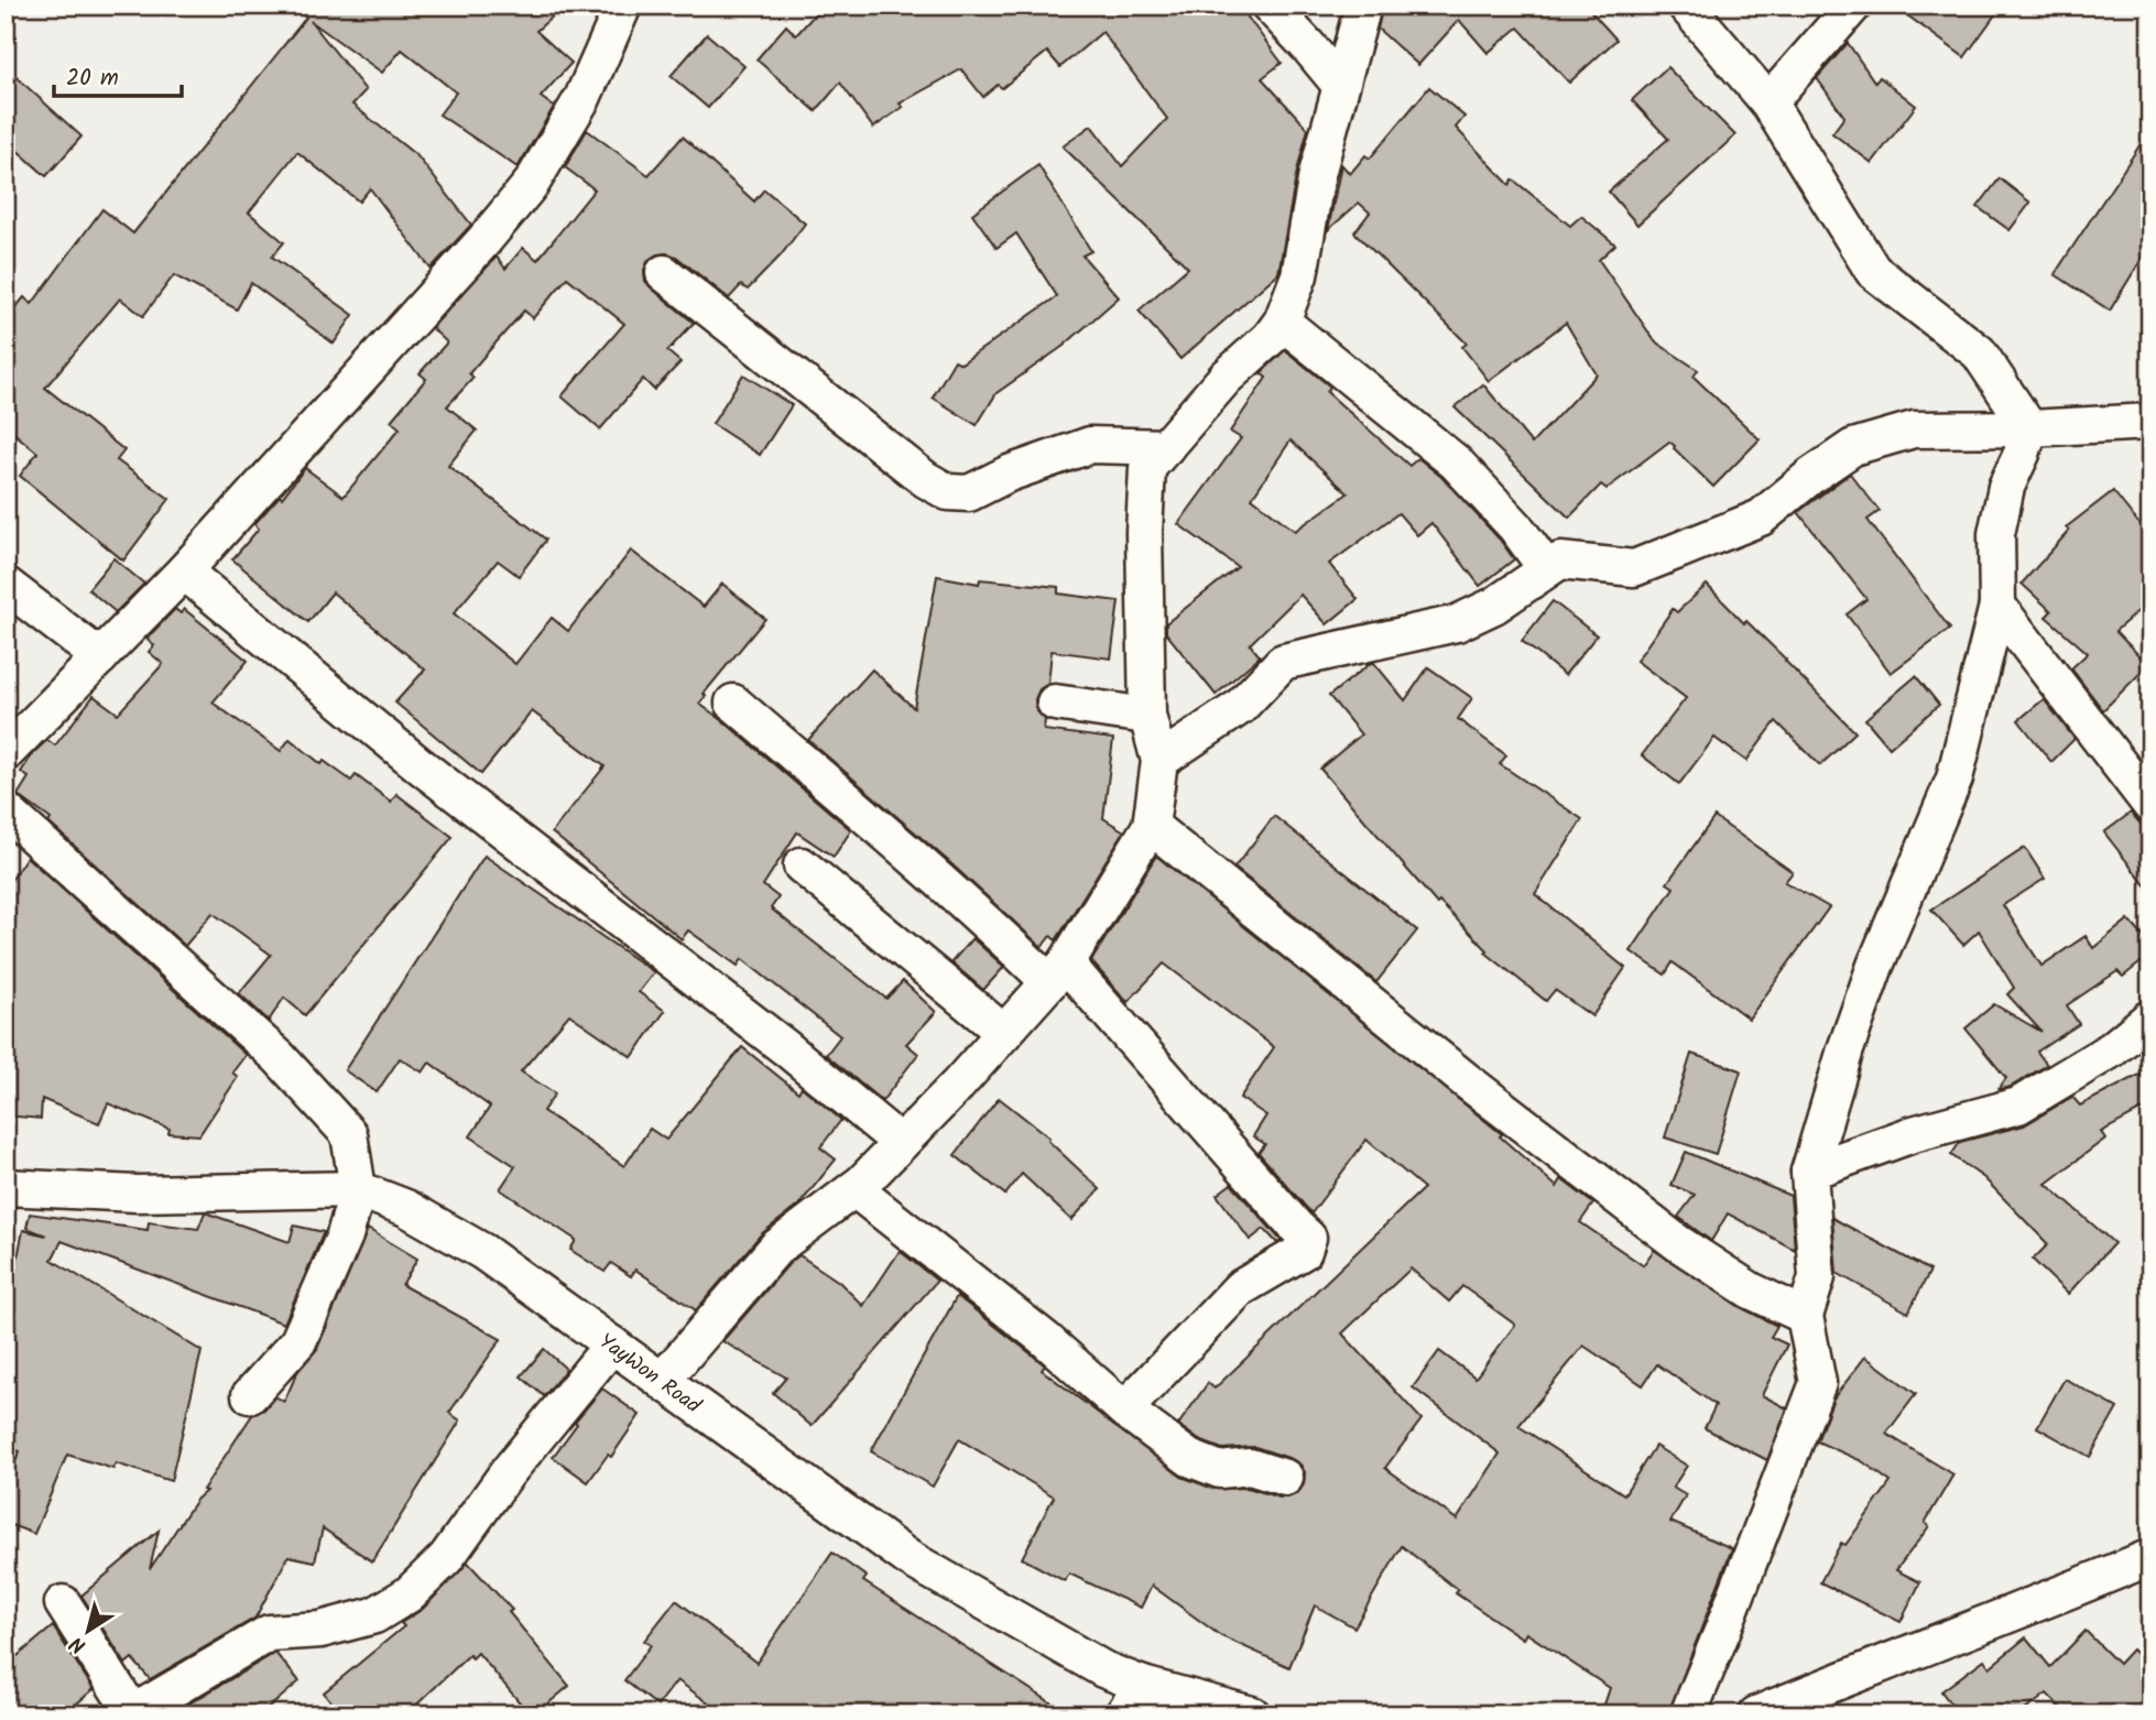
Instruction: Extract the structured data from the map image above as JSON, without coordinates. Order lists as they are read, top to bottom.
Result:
{
  "streets": {
    "street": ["YayWon Road"]
  },
  "scale_bar": "20 m",
  "north": "bottom left"
}
